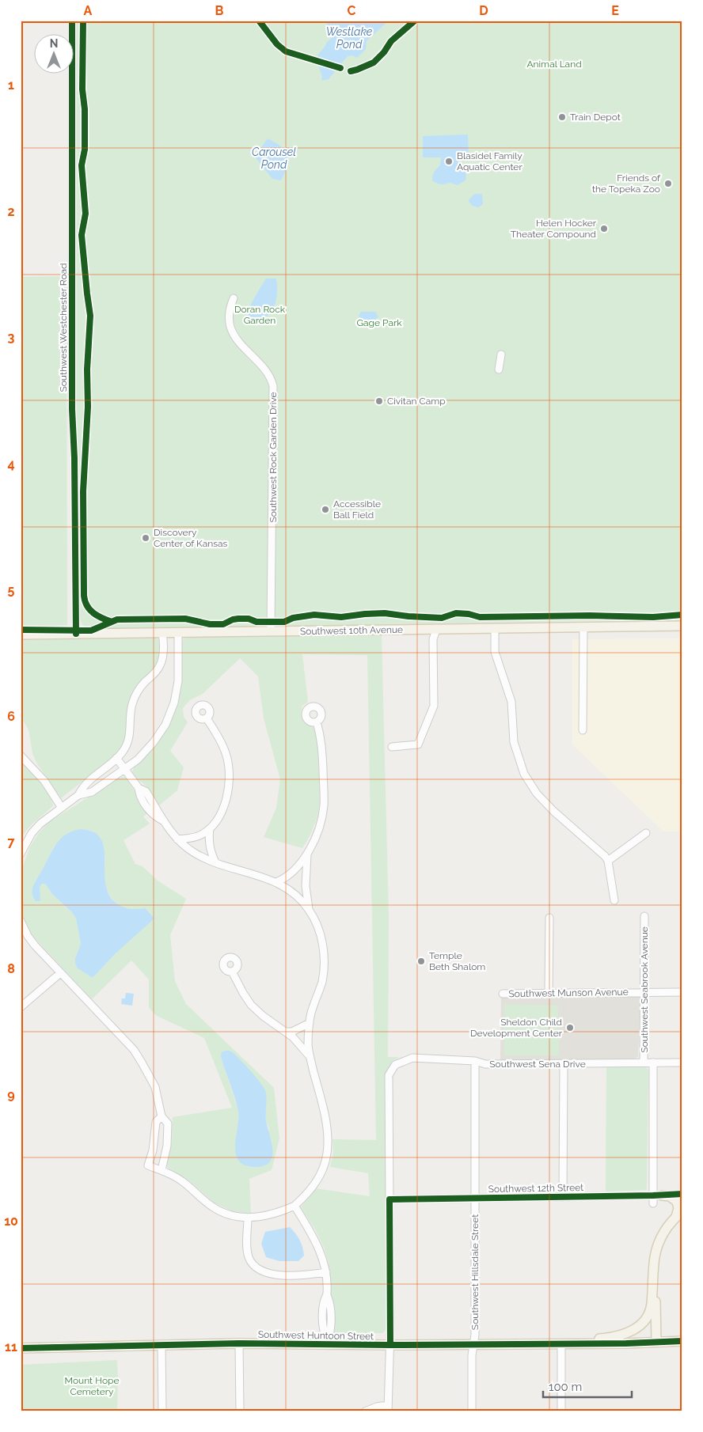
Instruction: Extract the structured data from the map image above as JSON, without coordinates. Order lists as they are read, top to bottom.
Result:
{
  "streets": {
    "main road": ["Southwest 10th Avenue", "Southwest Huntoon Street"],
    "street": [
      "Southwest Westchester Road",
      "Southwest Rock Garden Drive",
      "Southwest Seabrook Avenue",
      "Southwest Munson Avenue",
      "Southwest Sena Drive",
      "Southwest 12th Street",
      "Southwest Hillsdale Street"
    ]
  },
  "crossings": [
    ["Southwest Westchester Road", "Southwest 10th Avenue"],
    ["Southwest Rock Garden Drive", "Southwest 10th Avenue"],
    ["Southwest Seabrook Avenue", "Southwest Munson Avenue"],
    ["Southwest Seabrook Avenue", "Southwest Sena Drive"],
    ["Southwest Seabrook Avenue", "Southwest 12th Street"],
    ["Southwest Sena Drive", "Southwest 12th Street"],
    ["Southwest Sena Drive", "Southwest Hillsdale Street"],
    ["Southwest 12th Street", "Southwest Hillsdale Street"],
    ["Southwest Hillsdale Street", "Southwest Huntoon Street"]
  ],
  "water": ["Westlake Pond", "Carousel Pond"],
  "parks": [
    "Animal Land",
    "Doran Rock Garden",
    "Gage Park",
    "Mount Hope Cemetery"
  ],
  "places": [
    "Train Depot",
    "Blasidel Family Aquatic Center",
    "Friends of the Topeka Zoo",
    "Helen Hocker Theater Compound",
    "Civitan Camp",
    "Accessible Ball Field",
    "Discovery Center of Kansas",
    "Temple Beth Shalom",
    "Sheldon Child Development Center"
  ],
  "scale_bar": "100 m",
  "north": "top",
  "grid": {
    "columns": [
      "A",
      "B",
      "C",
      "D",
      "E"
    ],
    "rows": [
      "1",
      "2",
      "3",
      "4",
      "5",
      "6",
      "7",
      "8",
      "9",
      "10",
      "11"
    ]
  }
}
